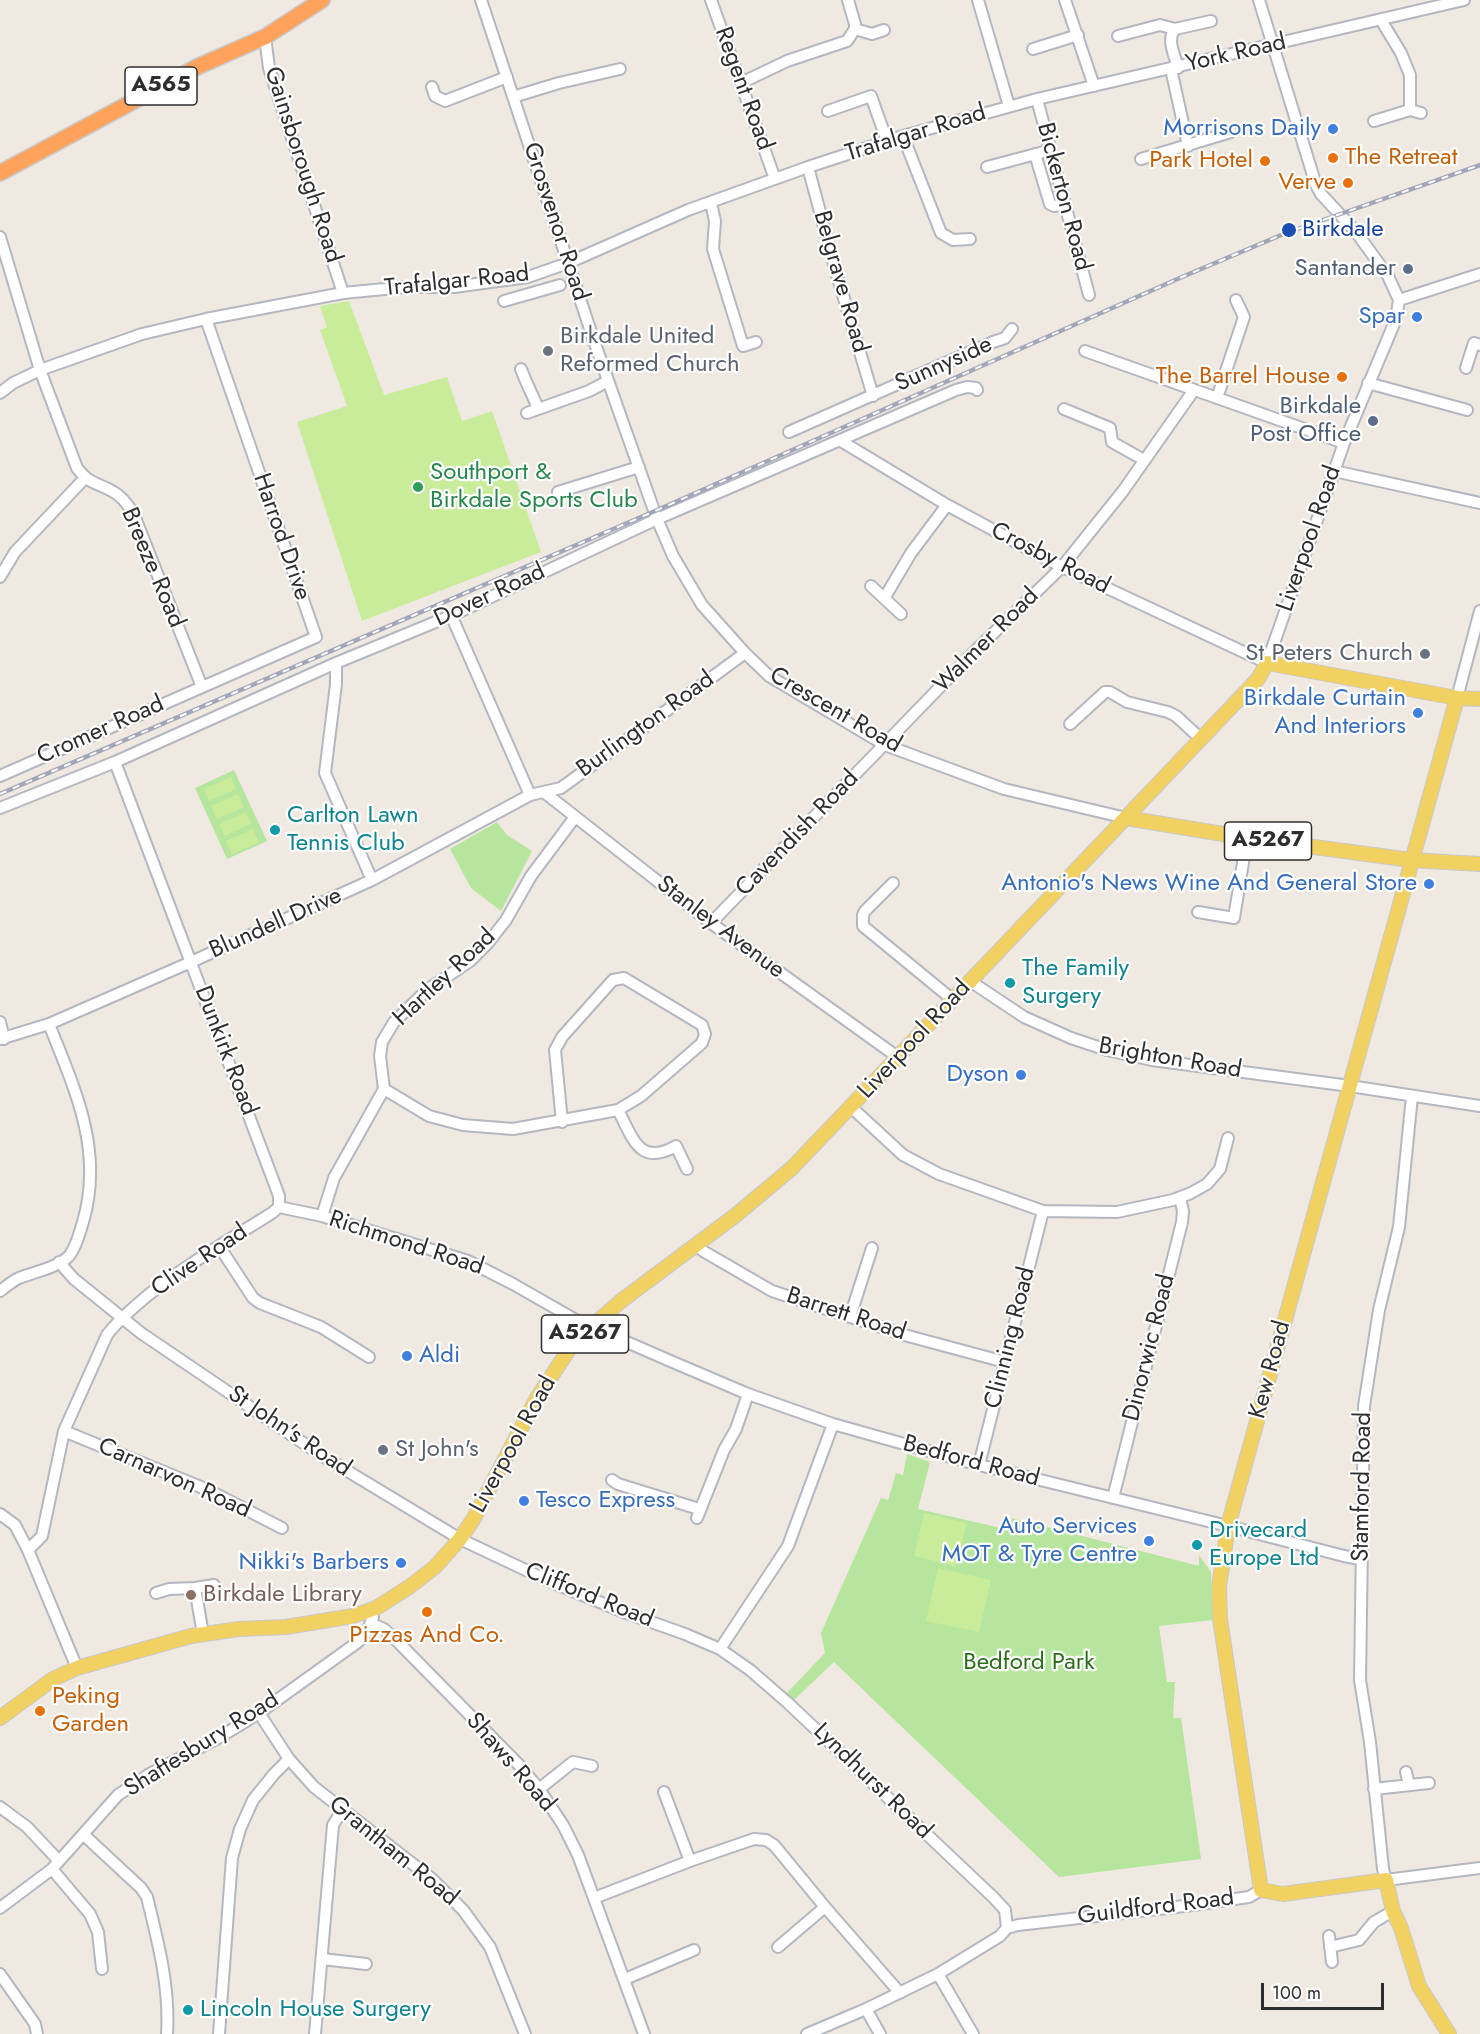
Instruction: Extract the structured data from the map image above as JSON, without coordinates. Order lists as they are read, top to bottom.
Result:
{
  "streets": {
    "highway": ["A565"],
    "main road": [
      "Liverpool Road",
      "A5267",
      "Kew Road",
      "Guildford Road"
    ],
    "street": [
      "York Road",
      "Regent Road",
      "Trafalgar Road",
      "Gainsborough Road",
      "Bickerton Road",
      "Grosvenor Road",
      "Belgrave Road",
      "Sunnyside",
      "Harrod Drive",
      "Crosby Road",
      "Breeze Road",
      "Dover Road",
      "Walmer Road",
      "Crescent Road",
      "Burlington Road",
      "Cromer Road",
      "Cavendish Road",
      "Blundell Drive",
      "Stanley Avenue",
      "Hartley Road",
      "Dunkirk Road",
      "Brighton Road",
      "Richmond Road",
      "Clive Road",
      "Barrett Road",
      "Clinning Road",
      "Dinorwic Road",
      "St John's Road",
      "Bedford Road",
      "Carnarvon Road",
      "Stamford Road",
      "Clifford Road",
      "Shaftesbury Road",
      "Shaws Road",
      "Lyndhurst Road",
      "Grantham Road"
    ]
  },
  "crossings": [
    ["York Road", "Trafalgar Road"],
    ["York Road", "Bickerton Road"],
    ["A565", "Gainsborough Road"],
    ["Regent Road", "Trafalgar Road"],
    ["Trafalgar Road", "Gainsborough Road"],
    ["Trafalgar Road", "Grosvenor Road"],
    ["Trafalgar Road", "Belgrave Road"],
    ["Trafalgar Road", "Harrod Drive"],
    ["Grosvenor Road", "Dover Road"],
    ["Grosvenor Road", "Crescent Road"],
    ["Belgrave Road", "Sunnyside"],
    ["Harrod Drive", "Breeze Road"],
    ["Harrod Drive", "Cromer Road"],
    ["Liverpool Road", "Crosby Road"],
    ["Liverpool Road", "Crescent Road"],
    ["Liverpool Road", "A5267"],
    ["Liverpool Road", "Stanley Avenue"],
    ["Liverpool Road", "Brighton Road"],
    ["Liverpool Road", "Richmond Road"],
    ["Liverpool Road", "Barrett Road"],
    ["Liverpool Road", "St John's Road"],
    ["Liverpool Road", "Bedford Road"],
    ["Liverpool Road", "Clifford Road"],
    ["Liverpool Road", "Shaftesbury Road"],
    ["Crosby Road", "Dover Road"],
    ["Crosby Road", "Walmer Road"],
    ["Breeze Road", "Cromer Road"],
    ["Dover Road", "Crescent Road"],
    ["Dover Road", "Dunkirk Road"],
    ["Walmer Road", "Crescent Road"],
    ["Walmer Road", "Cavendish Road"],
    ["Crescent Road", "Burlington Road"],
    ["Crescent Road", "Cavendish Road"],
    ["Crescent Road", "A5267"],
    ["Burlington Road", "Blundell Drive"],
    ["Burlington Road", "Stanley Avenue"],
    ["Cavendish Road", "Stanley Avenue"],
    ["A5267", "Kew Road"],
    ["Blundell Drive", "Stanley Avenue"],
    ["Blundell Drive", "Dunkirk Road"],
    ["Stanley Avenue", "Hartley Road"],
    ["Dunkirk Road", "Richmond Road"],
    ["Dunkirk Road", "Clive Road"],
    ["Brighton Road", "Kew Road"],
    ["Brighton Road", "Stamford Road"],
    ["Richmond Road", "Clive Road"],
    ["Richmond Road", "Bedford Road"],
    ["Clive Road", "St John's Road"],
    ["Clive Road", "Carnarvon Road"],
    ["Barrett Road", "Clinning Road"],
    ["Clinning Road", "Bedford Road"],
    ["Dinorwic Road", "Bedford Road"],
    ["Kew Road", "Bedford Road"],
    ["Kew Road", "Guildford Road"],
    ["St John's Road", "Clifford Road"],
    ["Bedford Road", "Stamford Road"],
    ["Stamford Road", "Guildford Road"],
    ["Clifford Road", "Lyndhurst Road"],
    ["Shaftesbury Road", "Shaws Road"],
    ["Shaftesbury Road", "Grantham Road"],
    ["Lyndhurst Road", "Guildford Road"]
  ],
  "parks": ["Bedford Park"],
  "places": [
    "Morrisons Daily",
    "The Retreat",
    "Park Hotel",
    "Verve",
    "Birkdale",
    "Santander",
    "Spar",
    "Birkdale United Reformed Church",
    "The Barrel House",
    "Birkdale Post Office",
    "Southport & Birkdale Sports Club",
    "St Peters Church",
    "Birkdale Curtain And Interiors",
    "Carlton Lawn Tennis Club",
    "Antonio's News Wine And General Store",
    "The Family Surgery",
    "Dyson",
    "Aldi",
    "St John's",
    "Tesco Express",
    "Auto Services MOT & Tyre Centre",
    "Drivecard Europe Ltd",
    "Nikki's Barbers",
    "Birkdale Library",
    "Pizzas And Co.",
    "Peking Garden",
    "Lincoln House Surgery"
  ],
  "scale_bar": "100 m"
}
